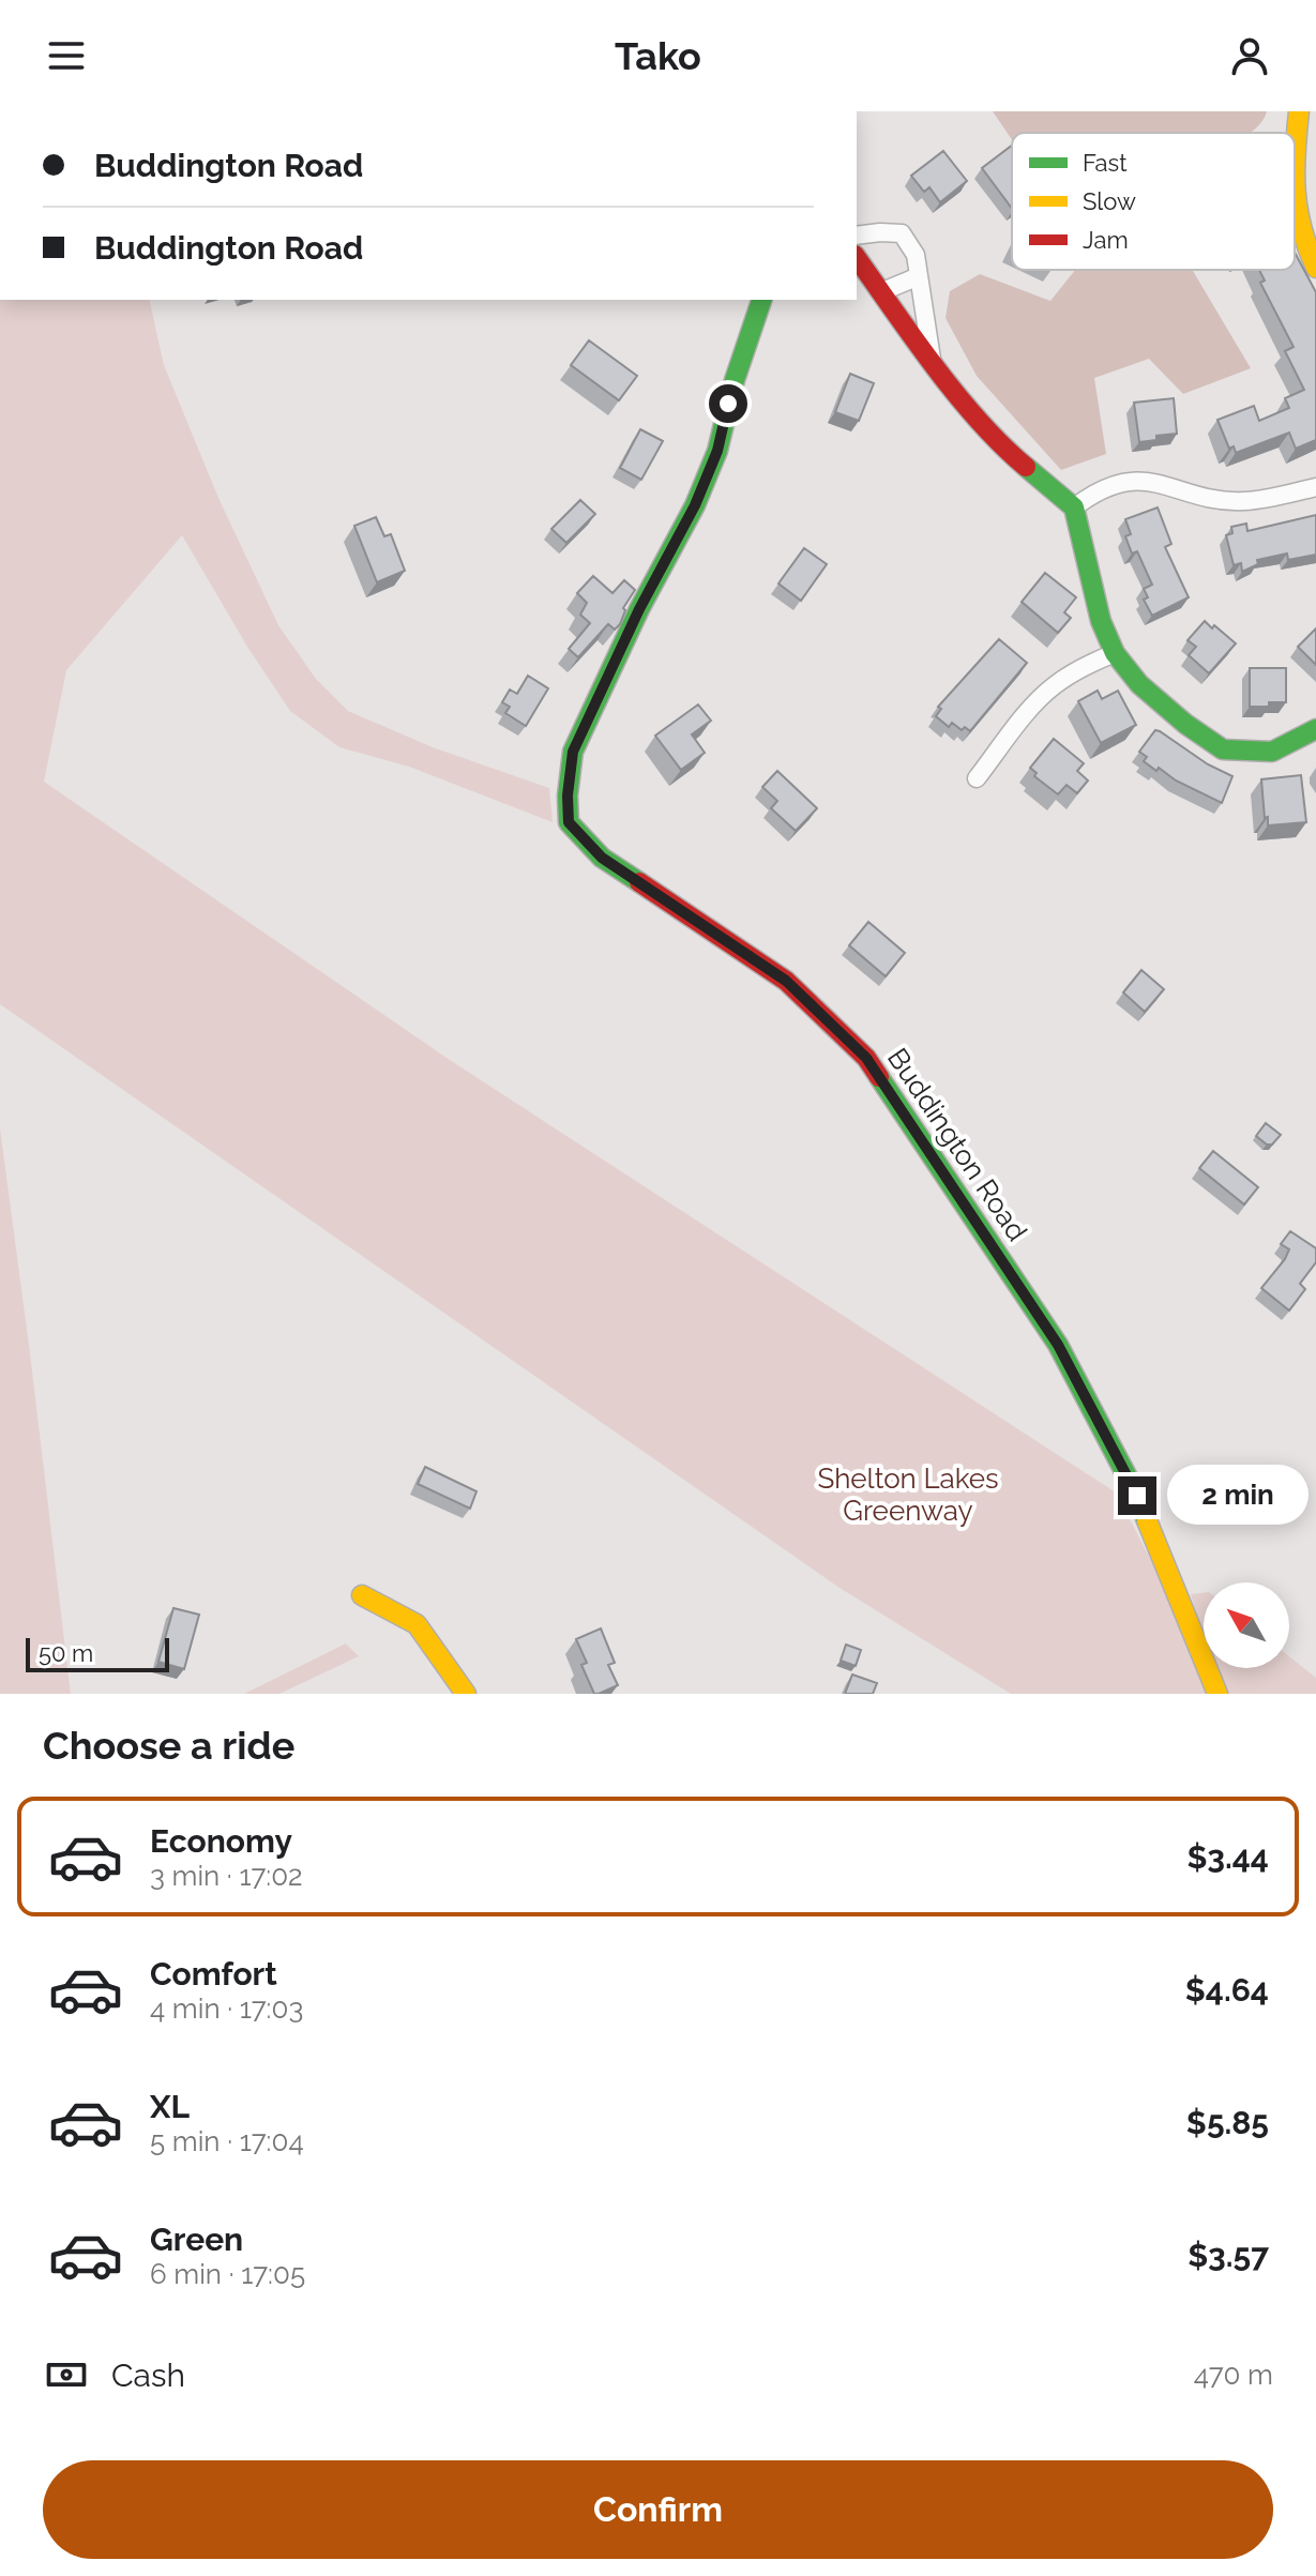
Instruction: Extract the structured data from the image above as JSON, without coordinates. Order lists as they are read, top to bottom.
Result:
{
  "streets": {
    "street": ["Buddington Road"]
  },
  "parks": ["Shelton Lakes Greenway"],
  "legend": ["Fast", "Slow", "Jam"],
  "scale_bar": "50 m",
  "north": "top left",
  "page": {
    "header": "Tako",
    "banner": ["Buddington Road", "Buddington Road"],
    "bubble": "2 min",
    "scale": "50 m",
    "heading": "Choose a ride",
    "list": [
      {
        "name": "Economy",
        "note": "3 min · 17:02",
        "value": "$3.44"
      },
      {
        "name": "Comfort",
        "note": "4 min · 17:03",
        "value": "$4.64"
      },
      {
        "name": "XL",
        "note": "5 min · 17:04",
        "value": "$5.85"
      },
      {
        "name": "Green",
        "note": "6 min · 17:05",
        "value": "$3.57"
      }
    ],
    "pay": ["Cash", "470 m"],
    "buttons": "Confirm"
  }
}
